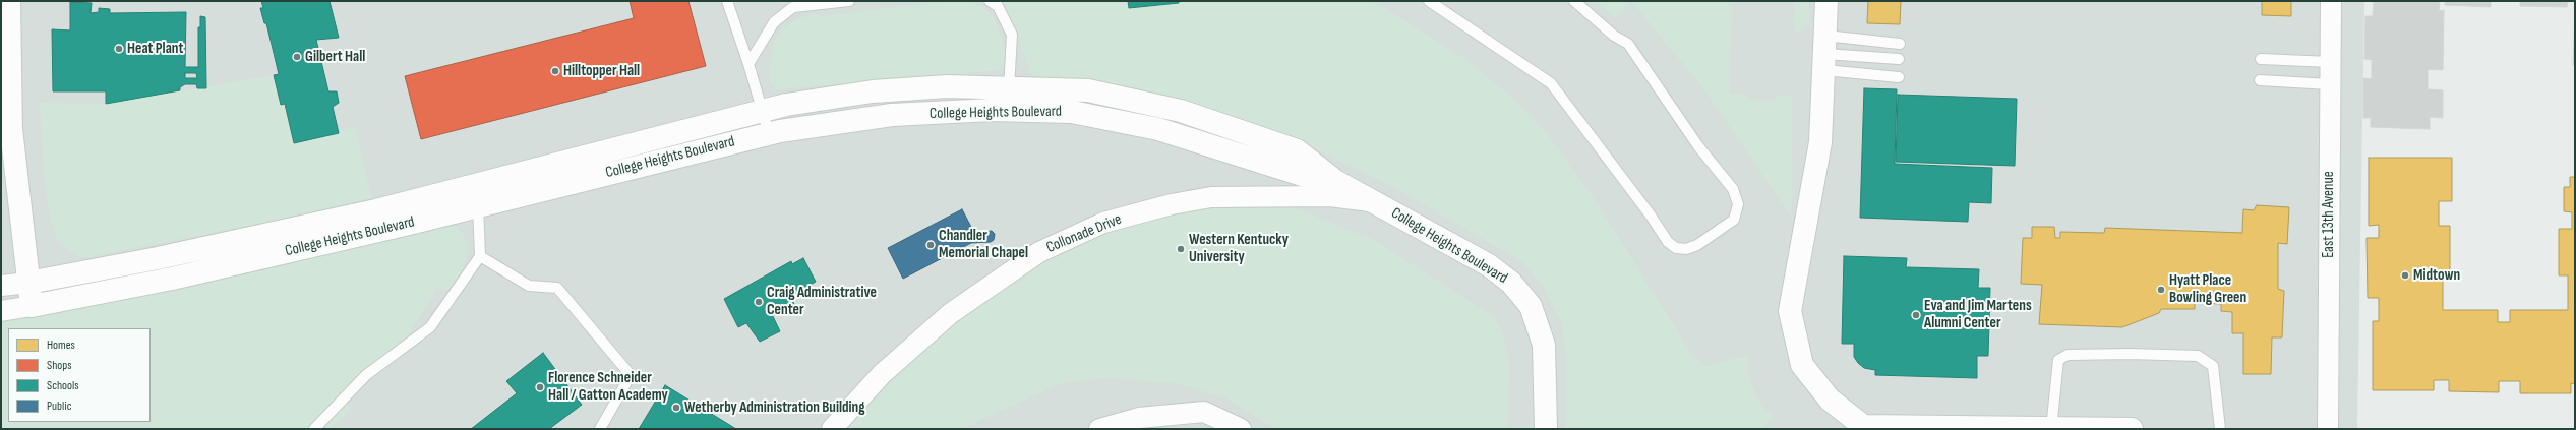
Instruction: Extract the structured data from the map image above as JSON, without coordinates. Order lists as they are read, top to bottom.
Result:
{
  "streets": {
    "street": ["College Heights Boulevard", "East 13th Avenue", "Collonade Drive"]
  },
  "crossings": [
    ["College Heights Boulevard", "Collonade Drive"]
  ],
  "places": [
    "Heat Plant",
    "Gilbert Hall",
    "Hilltopper Hall",
    "Chandler Memorial Chapel",
    "Western Kentucky University",
    "Midtown",
    "Hyatt Place Bowling Green",
    "Craig Administrative Center",
    "Eva and Jim Martens Alumni Center",
    "Florence Schneider Hall / Gatton Academy",
    "Wetherby Administration Building"
  ],
  "legend": [
    "Homes",
    "Shops",
    "Schools",
    "Public"
  ]
}
